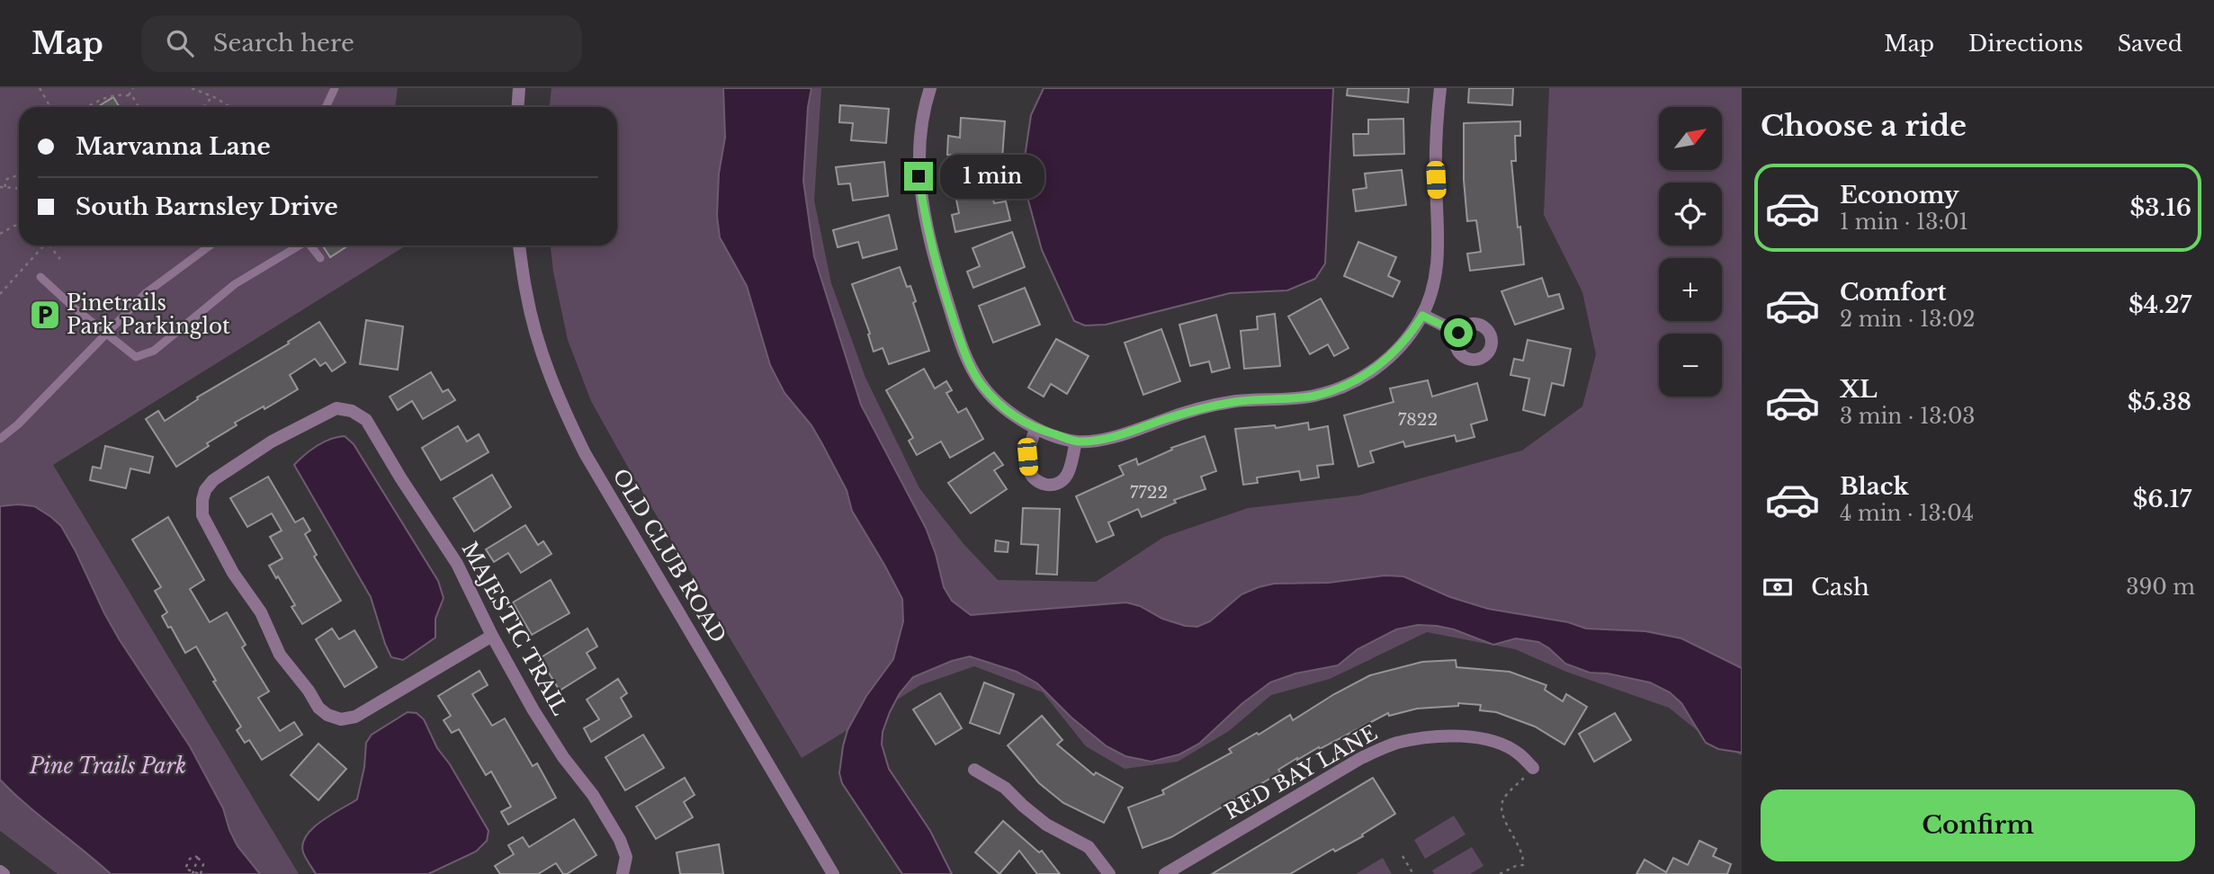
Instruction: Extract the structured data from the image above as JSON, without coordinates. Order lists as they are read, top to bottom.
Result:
{
  "streets": {
    "street": ["OLD CLUB ROAD", "MAJESTIC TRAIL", "RED BAY LANE"]
  },
  "parks": ["Pine Trails Park"],
  "places": {
    "parking": ["Pinetrails Park Parkinglot"]
  },
  "house_numbers": ["7822", "7722"],
  "north": "top right",
  "page": {
    "header": "Map",
    "search": "Search here",
    "nav": ["Map", "Directions", "Saved"],
    "heading": "Choose a ride",
    "map_buttons": ["+", "−"],
    "banner": ["Marvanna Lane", "South Barnsley Drive"],
    "bubble": "1 min",
    "list": [
      {
        "name": "Economy",
        "note": "1 min · 13:01",
        "value": "$3.16"
      },
      {
        "name": "Comfort",
        "note": "2 min · 13:02",
        "value": "$4.27"
      },
      {
        "name": "XL",
        "note": "3 min · 13:03",
        "value": "$5.38"
      },
      {
        "name": "Black",
        "note": "4 min · 13:04",
        "value": "$6.17"
      }
    ],
    "pay": ["Cash", "390 m"],
    "buttons": "Confirm"
  }
}
